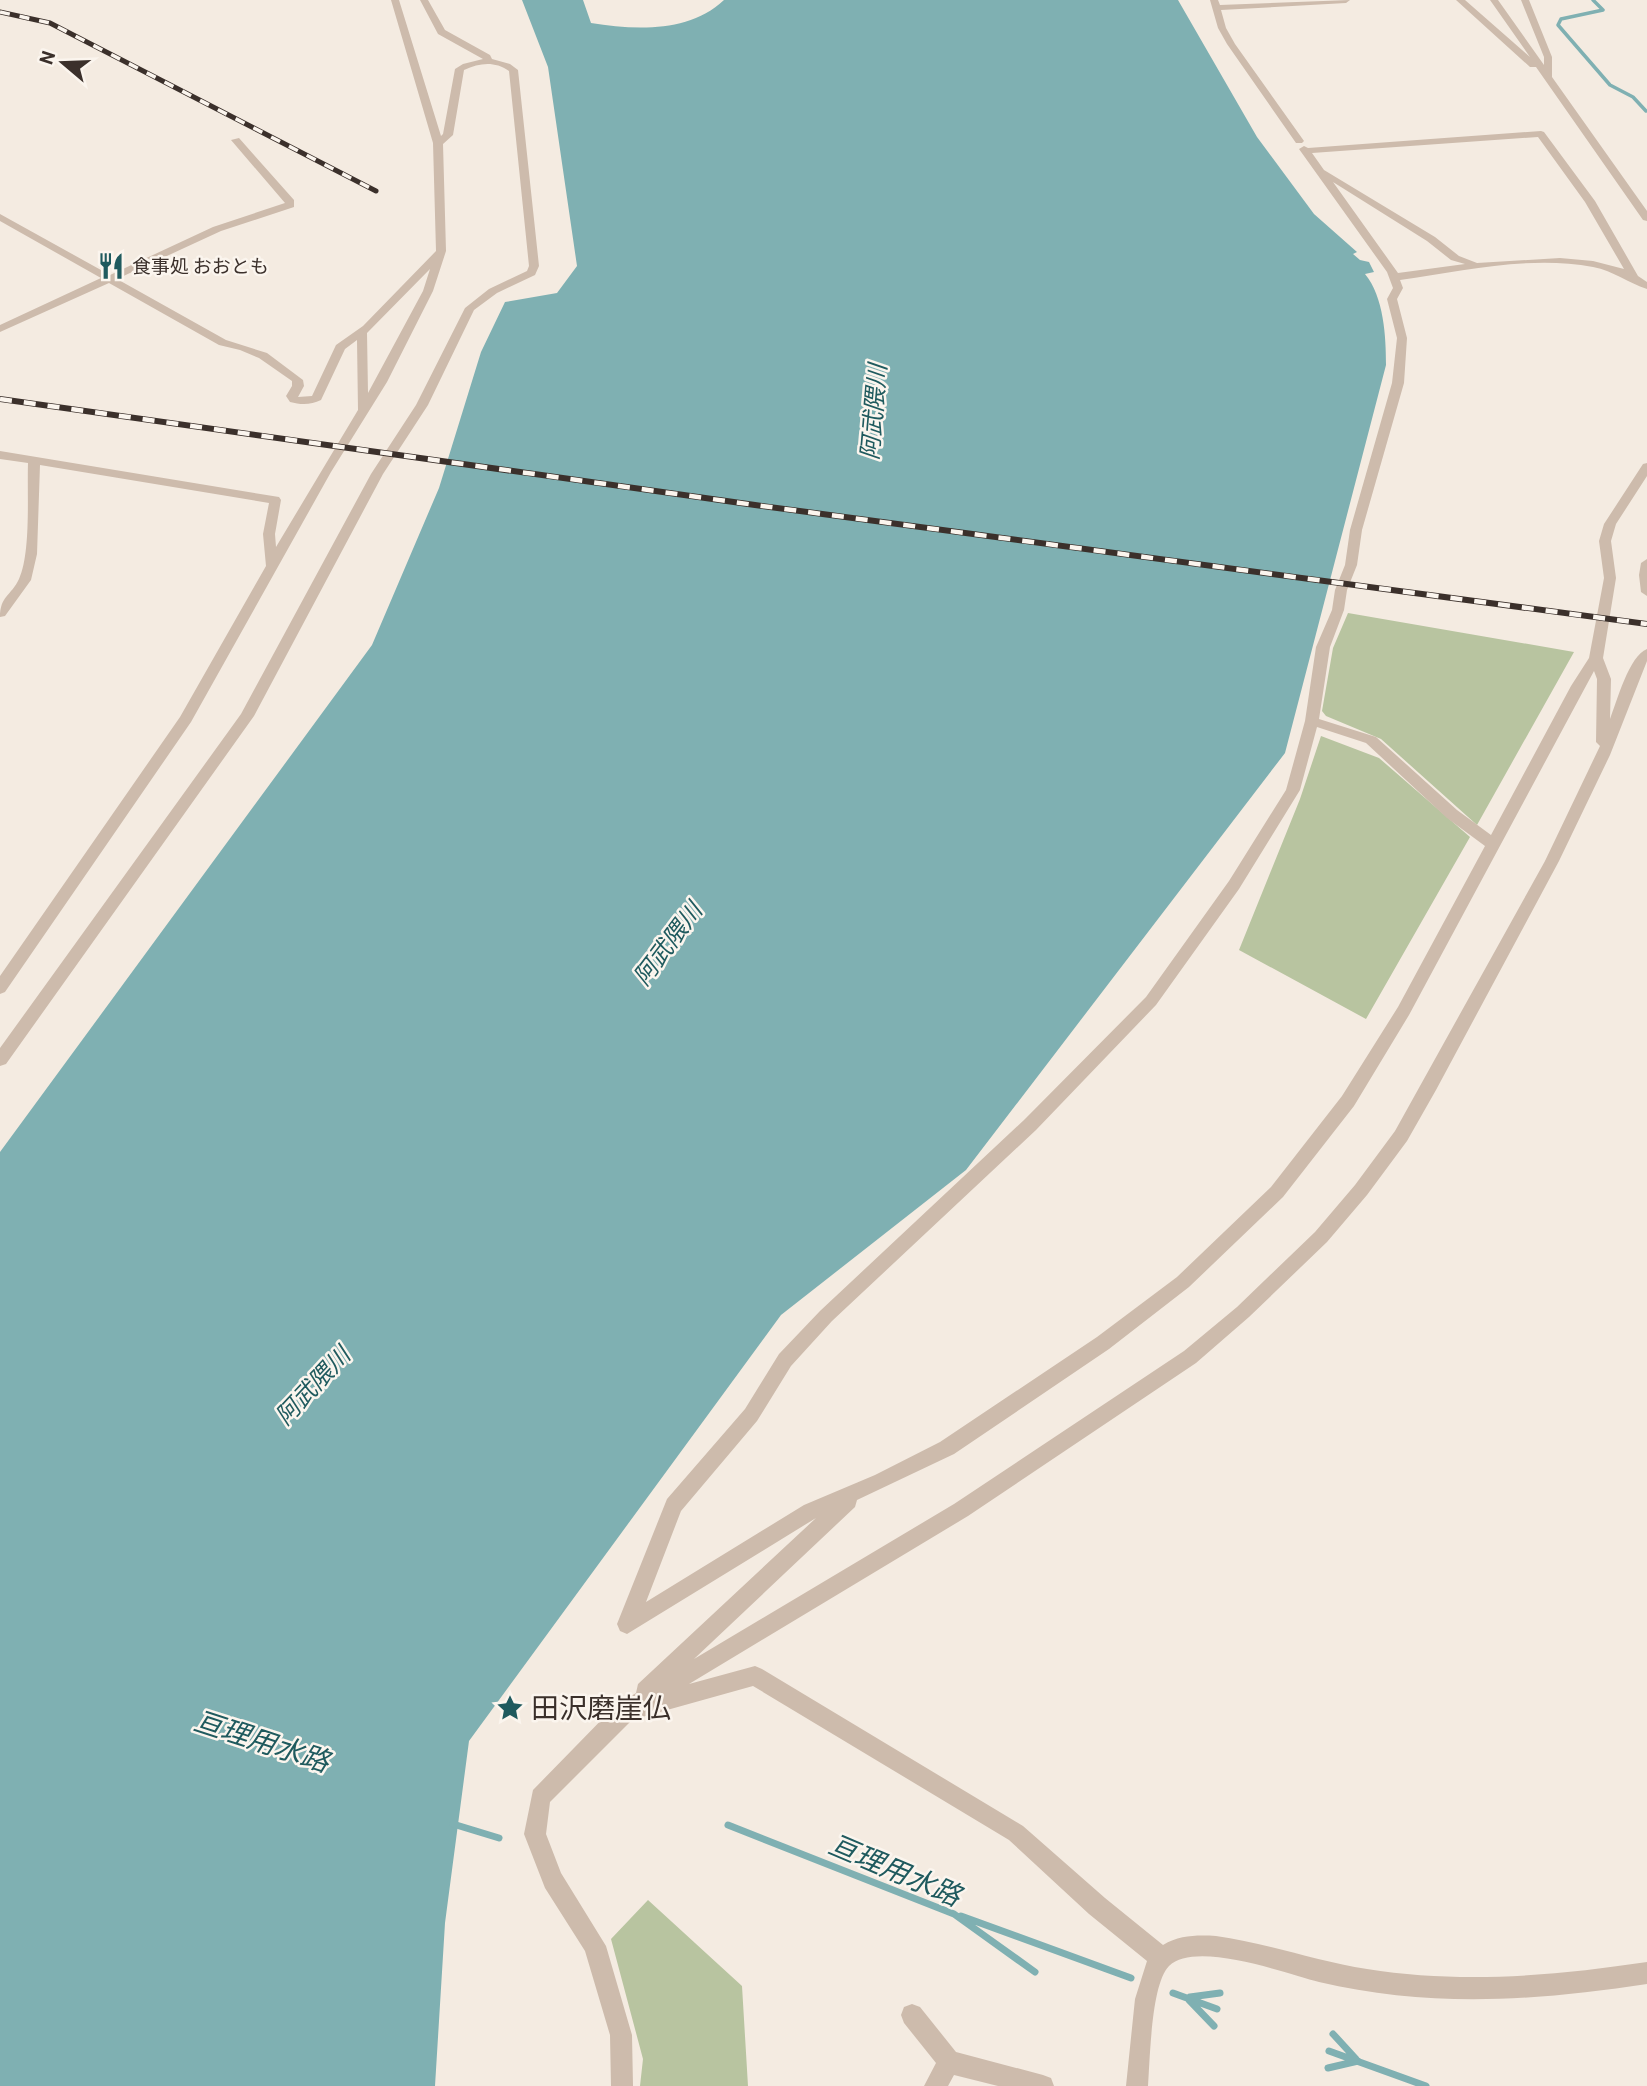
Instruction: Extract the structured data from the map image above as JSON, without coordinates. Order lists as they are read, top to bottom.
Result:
{
  "water": ["阿武隈川", "亘理用水路"],
  "places": {
    "restaurant": ["食事処 おおとも"],
    "place": ["田沢磨崖仏"]
  },
  "north": "left"
}
